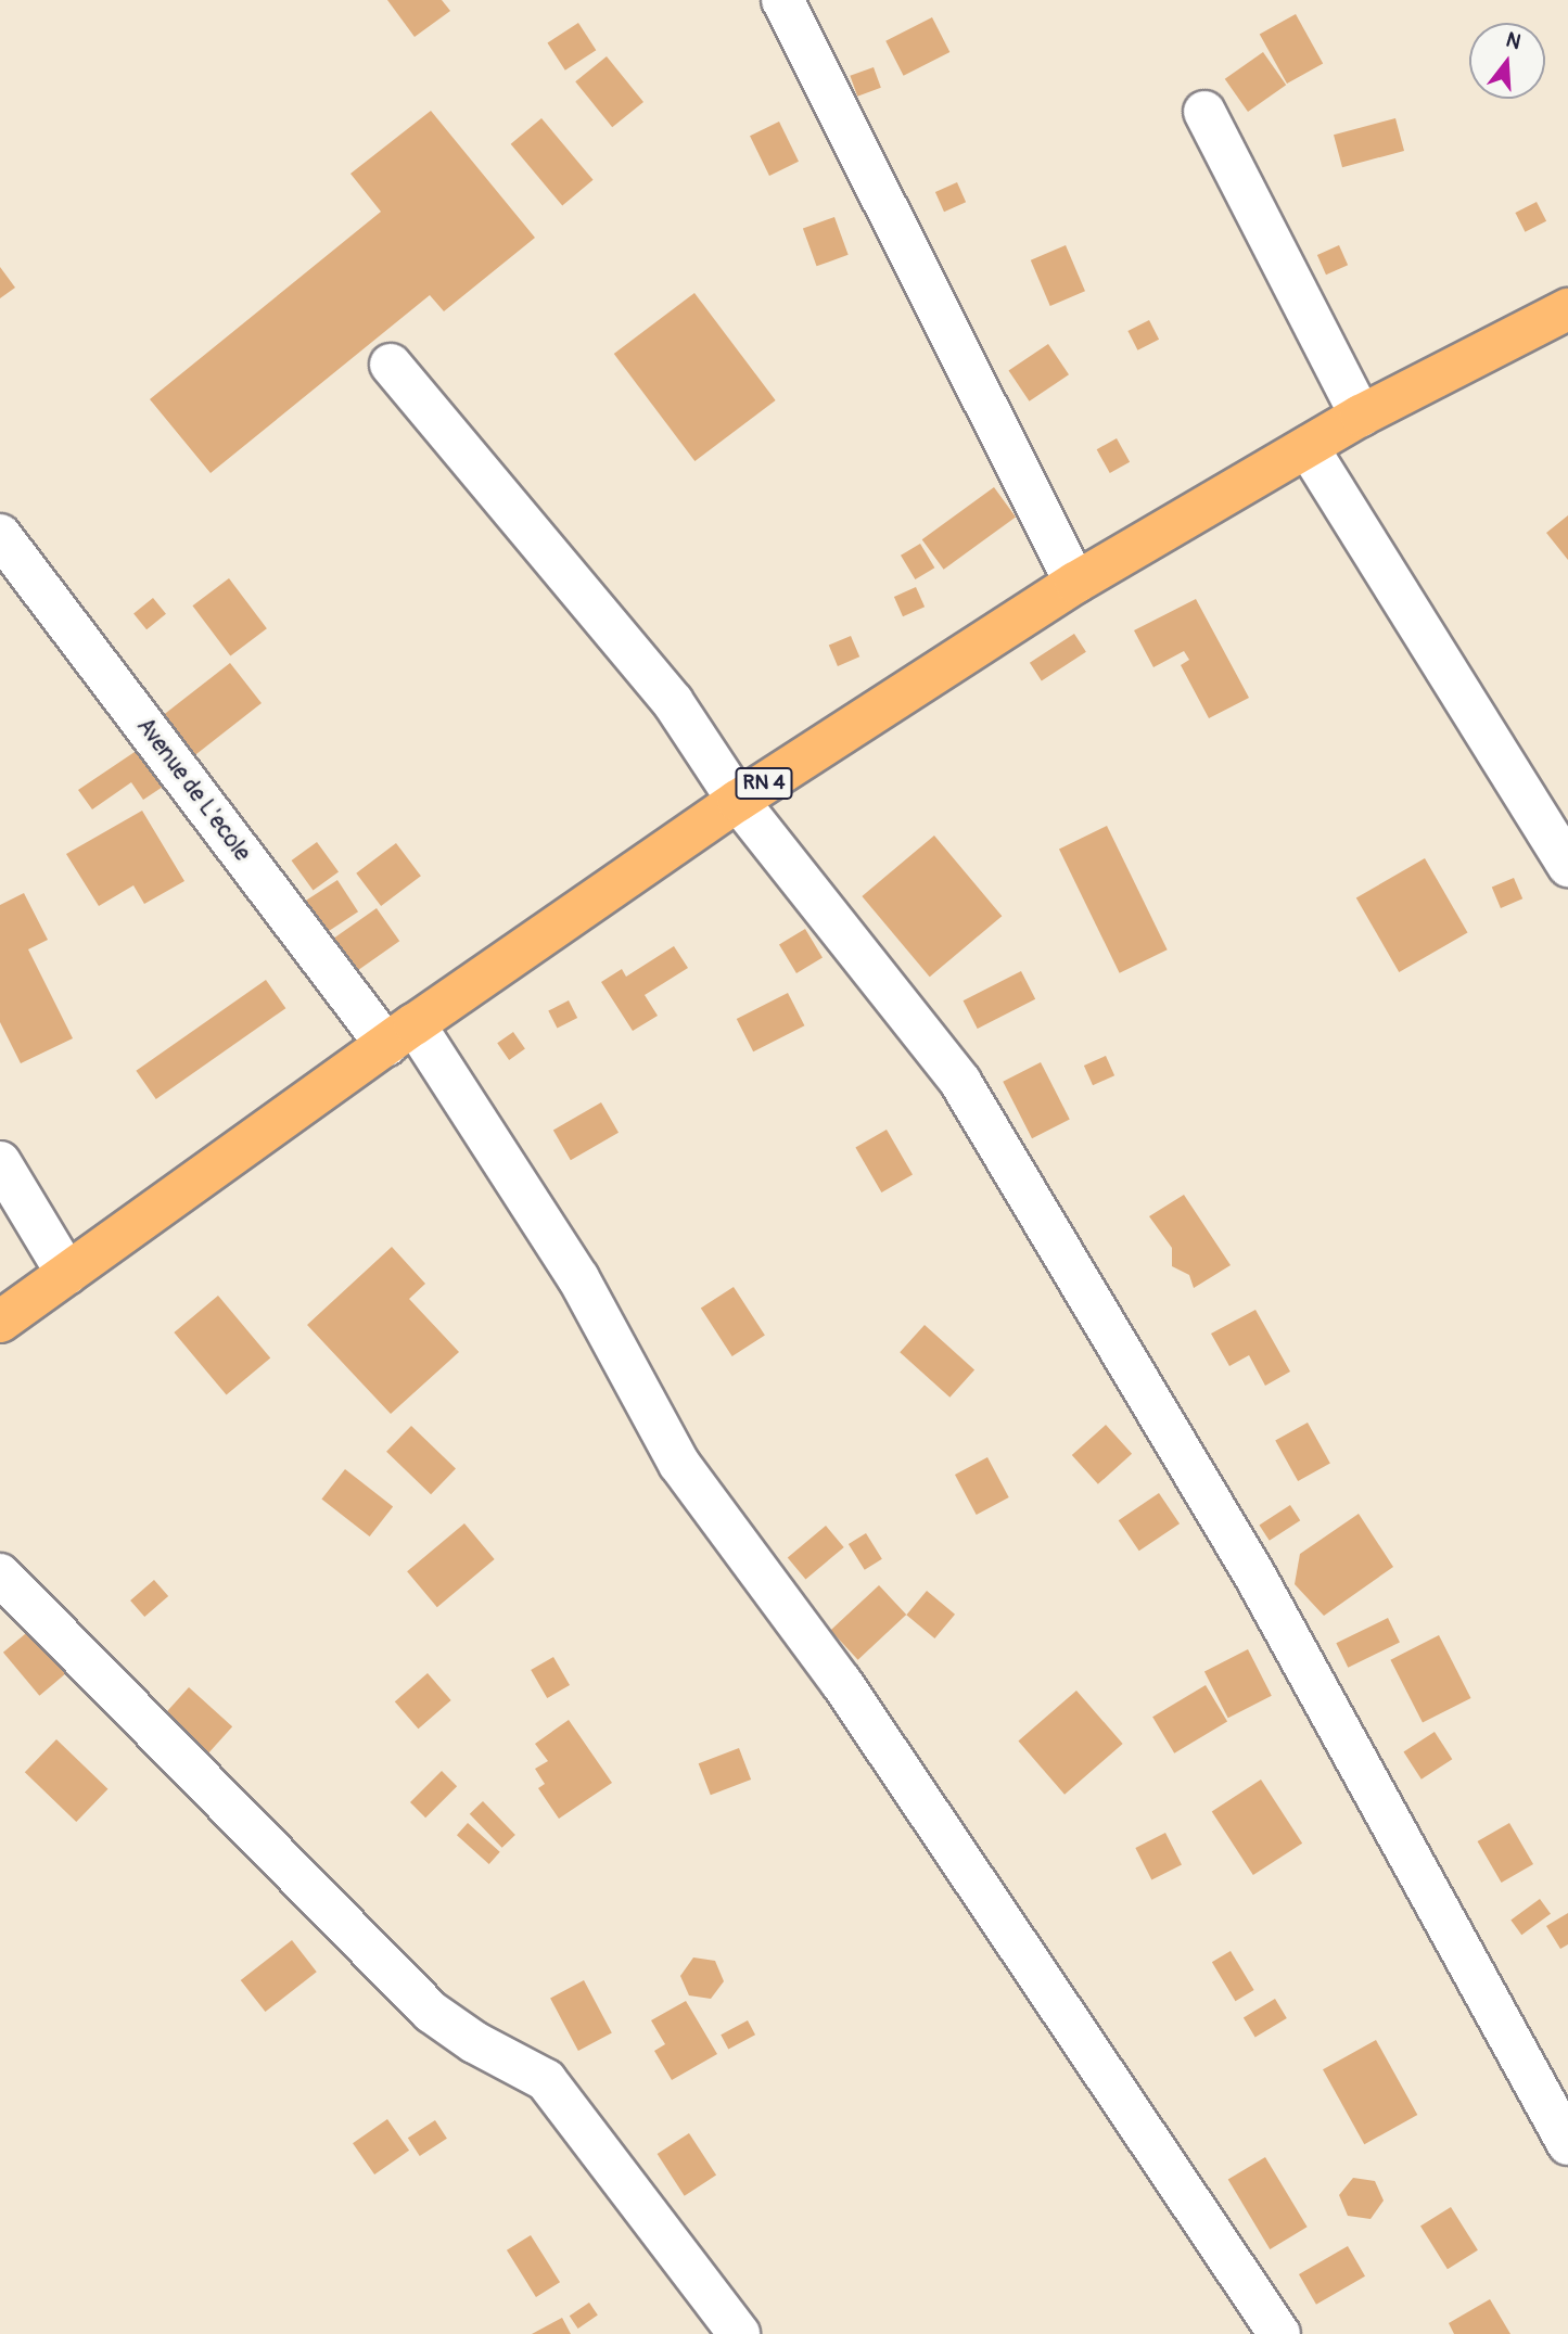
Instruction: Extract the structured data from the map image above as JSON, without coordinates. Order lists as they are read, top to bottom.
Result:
{
  "streets": {
    "highway": ["RN 4"],
    "street": ["Avenue de L'ecole"]
  },
  "crossings": [
    ["RN 4", "Avenue de L'ecole"]
  ],
  "north": "top"
}
